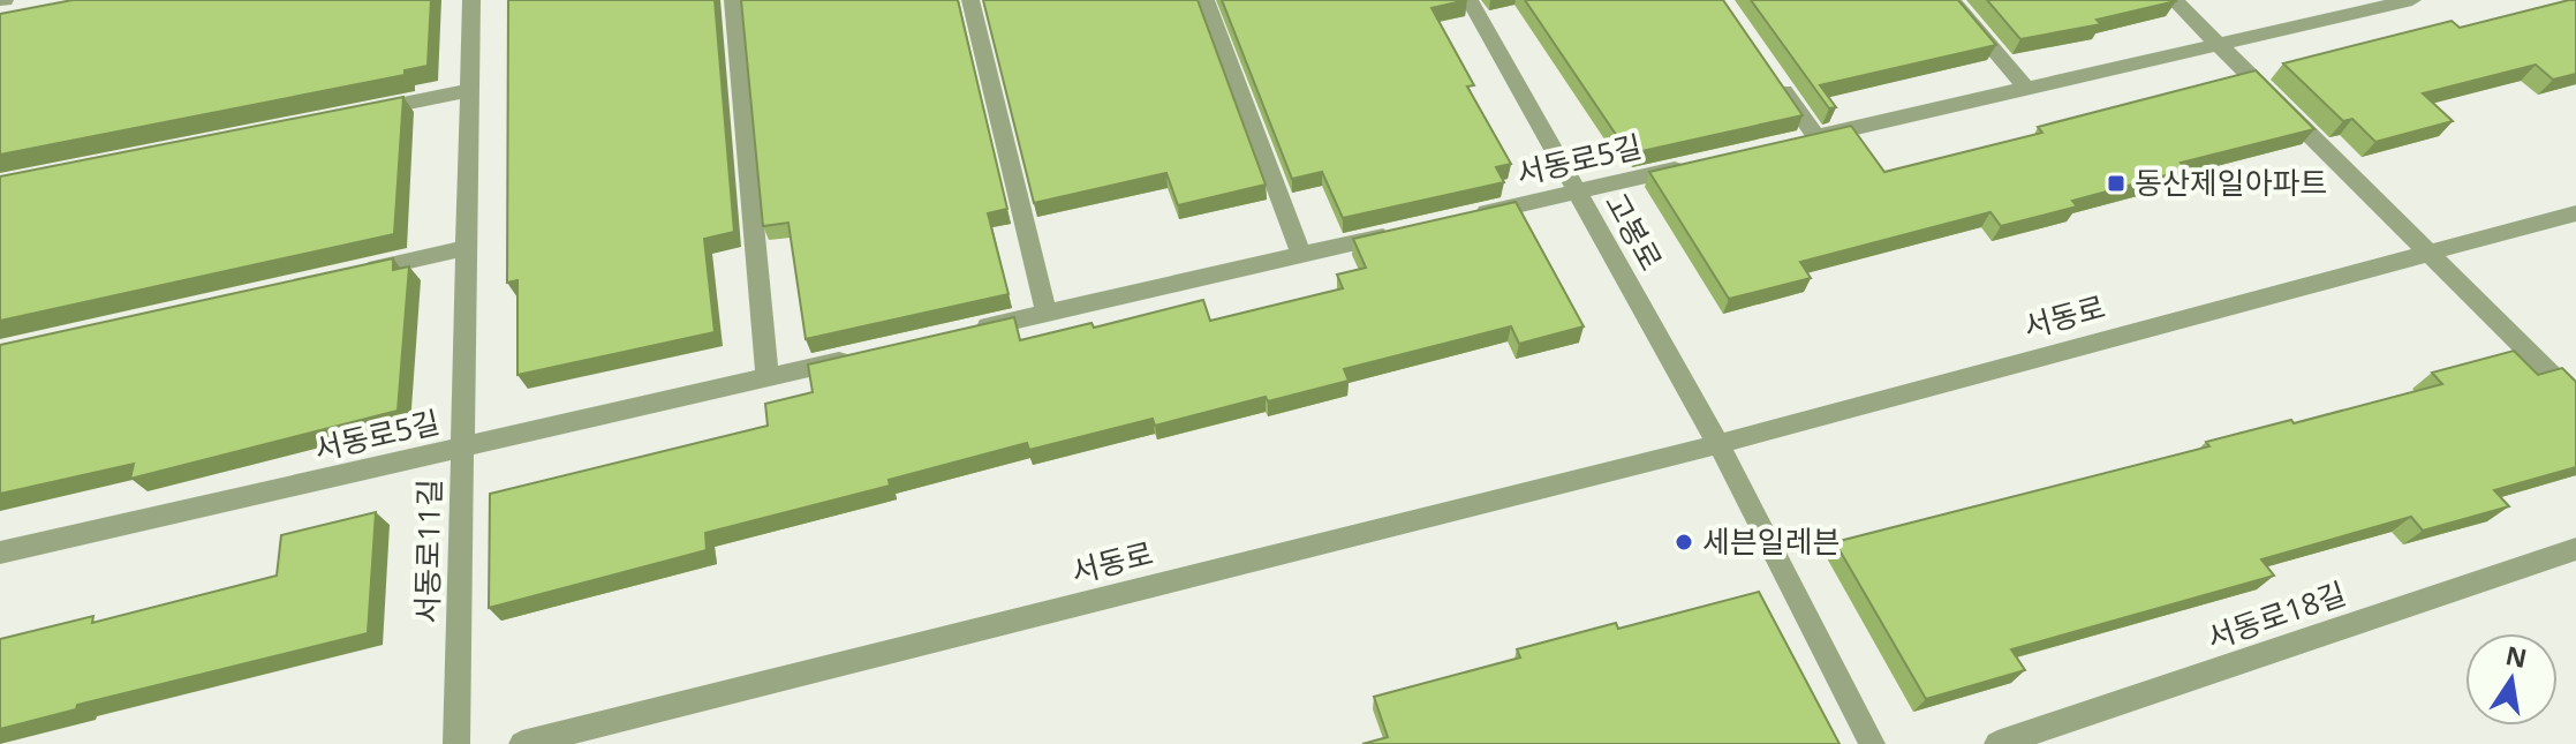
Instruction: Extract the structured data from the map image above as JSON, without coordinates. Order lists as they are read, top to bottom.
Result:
{
  "streets": {
    "street": [
      "서동로5길",
      "고봉로",
      "서동로",
      "서동로11길",
      "서동로18길"
    ]
  },
  "crossings": [
    ["서동로5길", "고봉로"],
    ["서동로5길", "서동로11길"],
    ["고봉로", "서동로"]
  ],
  "places": {
    "transit": ["동산제일아파트"],
    "other": ["세븐일레븐"]
  },
  "north": "top"
}
